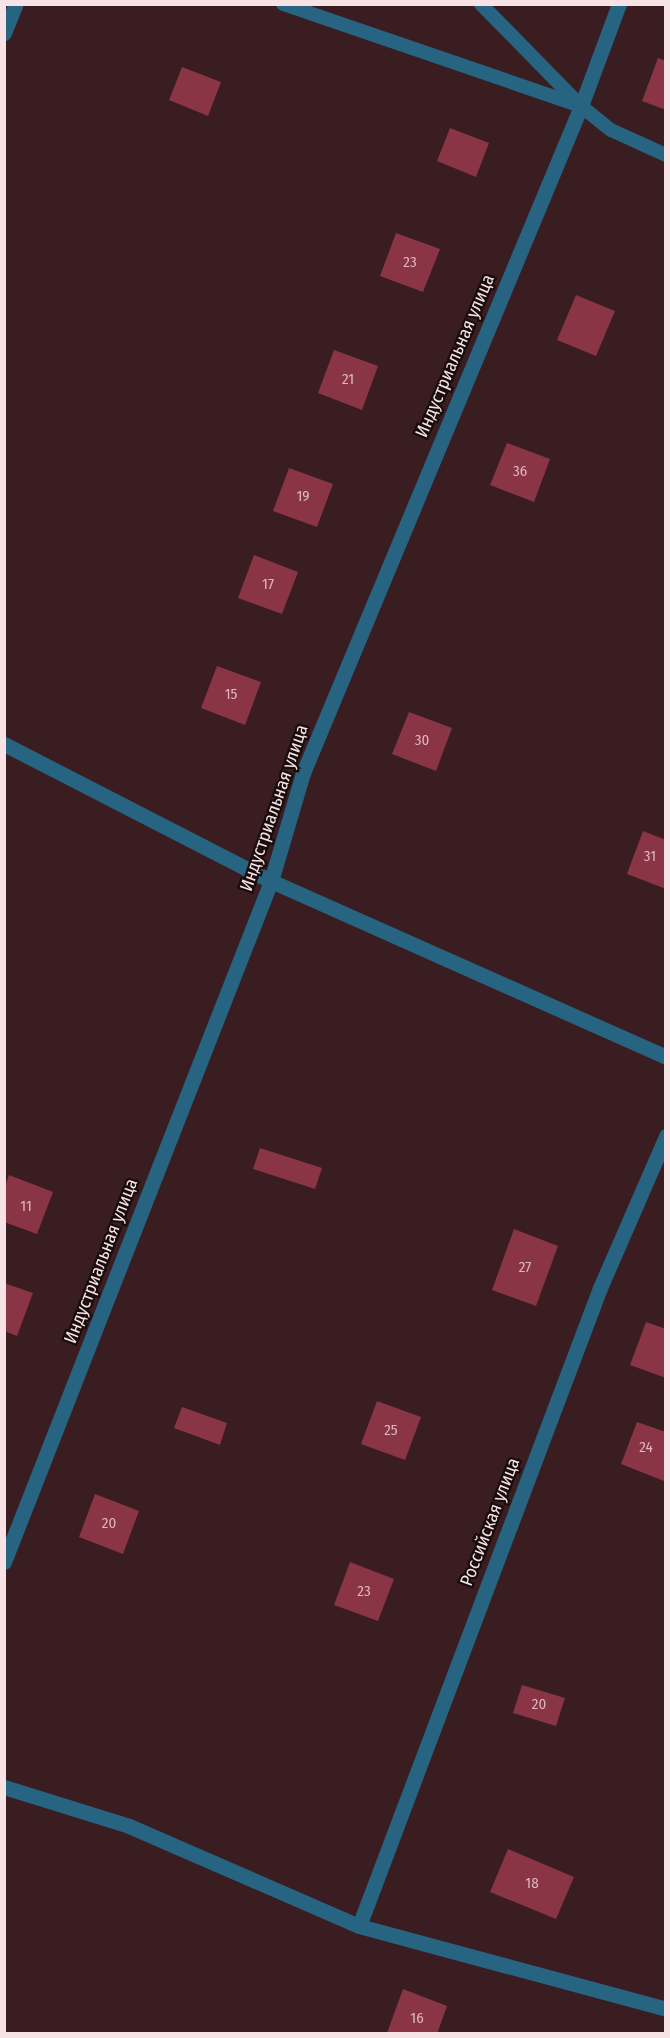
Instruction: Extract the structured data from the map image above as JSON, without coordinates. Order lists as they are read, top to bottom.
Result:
{
  "streets": {
    "street": ["Индустриальная улица", "Российская улица"]
  },
  "house_numbers": [
    "23",
    "21",
    "36",
    "19",
    "17",
    "15",
    "30",
    "31",
    "11",
    "27",
    "25",
    "24",
    "20",
    "23",
    "20",
    "18",
    "16"
  ]
}
